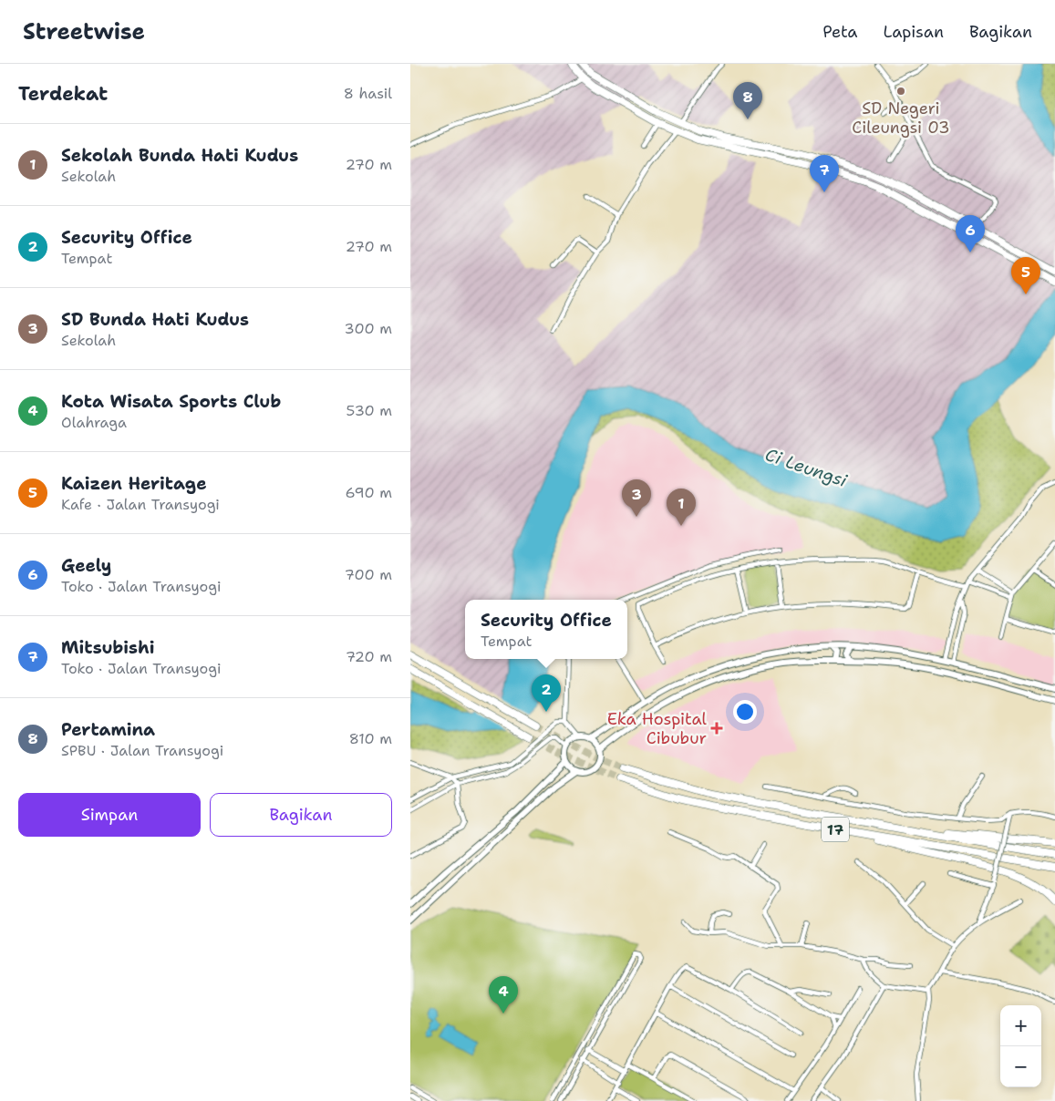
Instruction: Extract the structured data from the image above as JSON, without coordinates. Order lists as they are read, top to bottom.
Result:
{
  "streets": {
    "highway": ["17"]
  },
  "water": ["Ci Leungsi"],
  "places": {
    "other": ["SD Negeri Cileungsi 03"],
    "health": ["Eka Hospital Cibubur"]
  },
  "page": {
    "header": "Streetwise",
    "nav": ["Peta", "Lapisan", "Bagikan"],
    "heading": ["Terdekat", "8 hasil"],
    "pins": [
      "8",
      "7",
      "6",
      "5",
      "3",
      "1",
      "2",
      "4"
    ],
    "list": [
      {
        "mark": "1",
        "name": "Sekolah Bunda Hati Kudus",
        "note": "Sekolah",
        "value": "270 m"
      },
      {
        "mark": "2",
        "name": "Security Office",
        "note": "Tempat",
        "value": "270 m"
      },
      {
        "mark": "3",
        "name": "SD Bunda Hati Kudus",
        "note": "Sekolah",
        "value": "300 m"
      },
      {
        "mark": "4",
        "name": "Kota Wisata Sports Club",
        "note": "Olahraga",
        "value": "530 m"
      },
      {
        "mark": "5",
        "name": "Kaizen Heritage",
        "note": "Kafe · Jalan Transyogi",
        "value": "690 m"
      },
      {
        "mark": "6",
        "name": "Geely",
        "note": "Toko · Jalan Transyogi",
        "value": "700 m"
      },
      {
        "mark": "7",
        "name": "Mitsubishi",
        "note": "Toko · Jalan Transyogi",
        "value": "720 m"
      },
      {
        "mark": "8",
        "name": "Pertamina",
        "note": "SPBU · Jalan Transyogi",
        "value": "810 m"
      }
    ],
    "popup": ["Security Office", "Tempat"],
    "buttons": ["Simpan", "Bagikan"],
    "map_buttons": ["+", "−"]
  }
}
